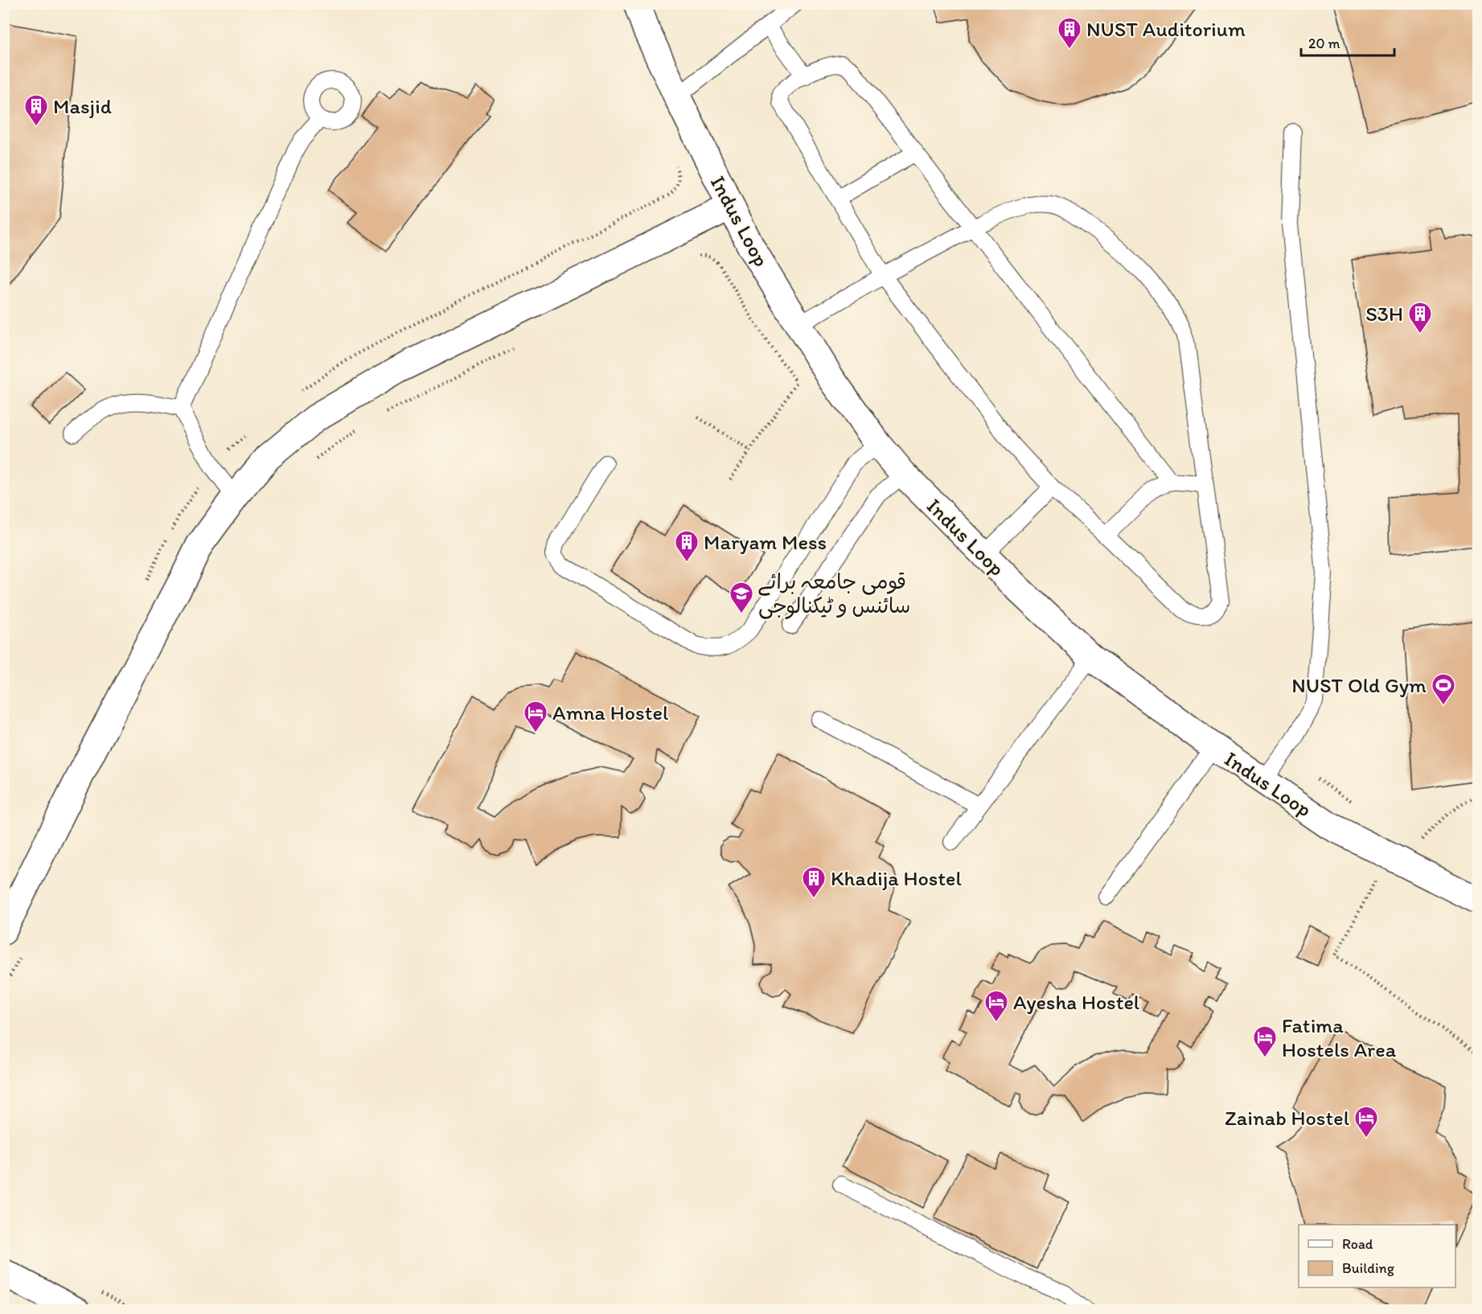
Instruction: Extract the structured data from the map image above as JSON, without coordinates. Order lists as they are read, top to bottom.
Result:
{
  "streets": {
    "street": ["Indus Loop"]
  },
  "places": {
    "building": [
      "NUST Auditorium",
      "Masjid",
      "S3H",
      "Maryam Mess",
      "Khadija Hostel"
    ],
    "school or university": ["قومی جامعہ برائے سائنس و ٹیکنالوجی"],
    "sports": ["NUST Old Gym"],
    "hotel": [
      "Amna Hostel",
      "Ayesha Hostel",
      "Fatima Hostels Area",
      "Zainab Hostel"
    ]
  },
  "legend": ["Road", "Building"],
  "scale_bar": "20 m"
}
